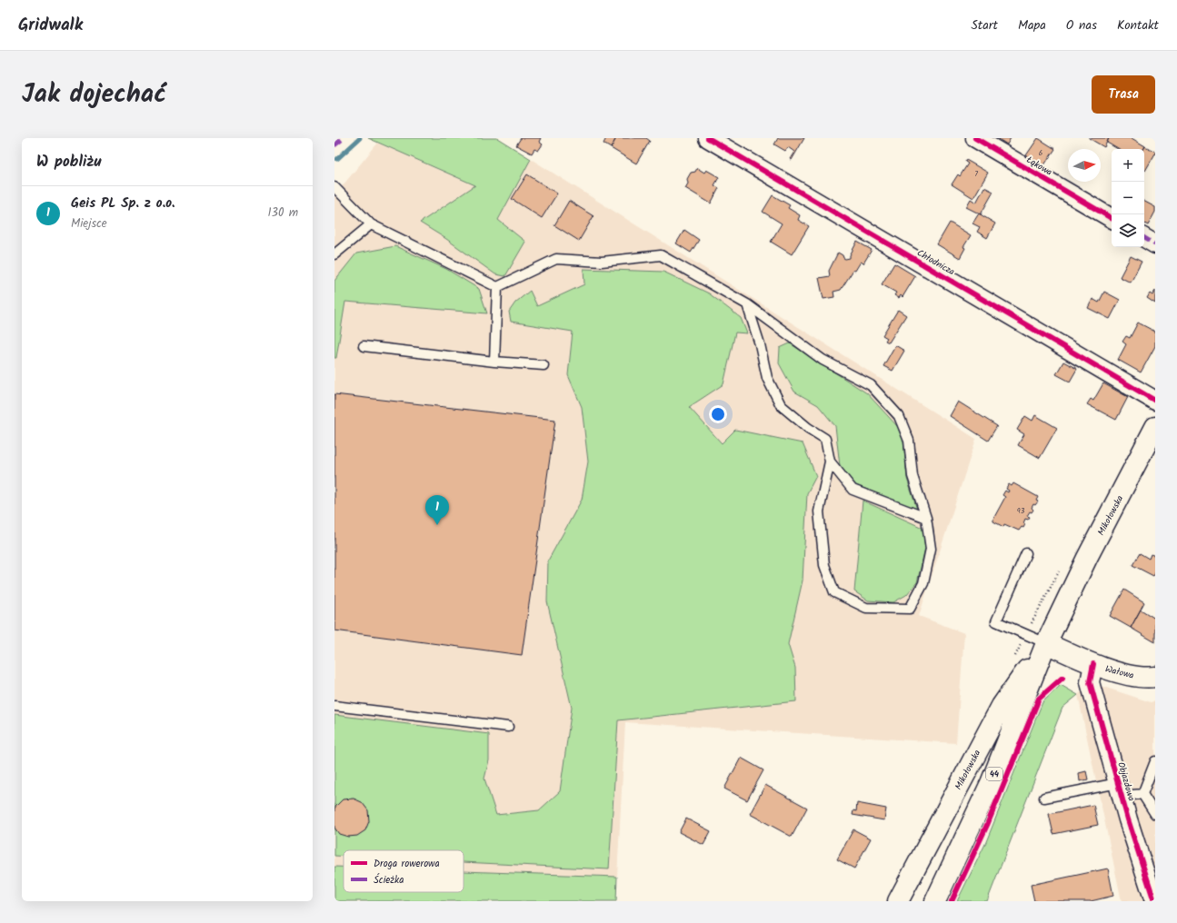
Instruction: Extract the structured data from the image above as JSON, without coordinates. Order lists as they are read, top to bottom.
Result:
{
  "streets": {
    "main road": ["Mikołowska", "Wałowa", "44"],
    "street": ["Łąkowa", "Chłodnicza", "Objazdowa"]
  },
  "crossings": [
    ["Mikołowska", "Wałowa"],
    ["Wałowa", "Objazdowa"]
  ],
  "house_numbers": ["6", "7", "93"],
  "legend": ["Droga rowerowa", "Ścieżka"],
  "north": "right",
  "page": {
    "header": "Gridwalk",
    "nav": [
      "Start",
      "Mapa",
      "O nas",
      "Kontakt"
    ],
    "title": "Jak dojechać",
    "buttons": "Trasa",
    "heading": "W pobliżu",
    "map_buttons": ["+", "−"],
    "list": [
      {
        "mark": "1",
        "name": "Geis PL Sp. z o.o.",
        "note": "Miejsce",
        "value": "130 m"
      }
    ],
    "pins": "1"
  }
}
